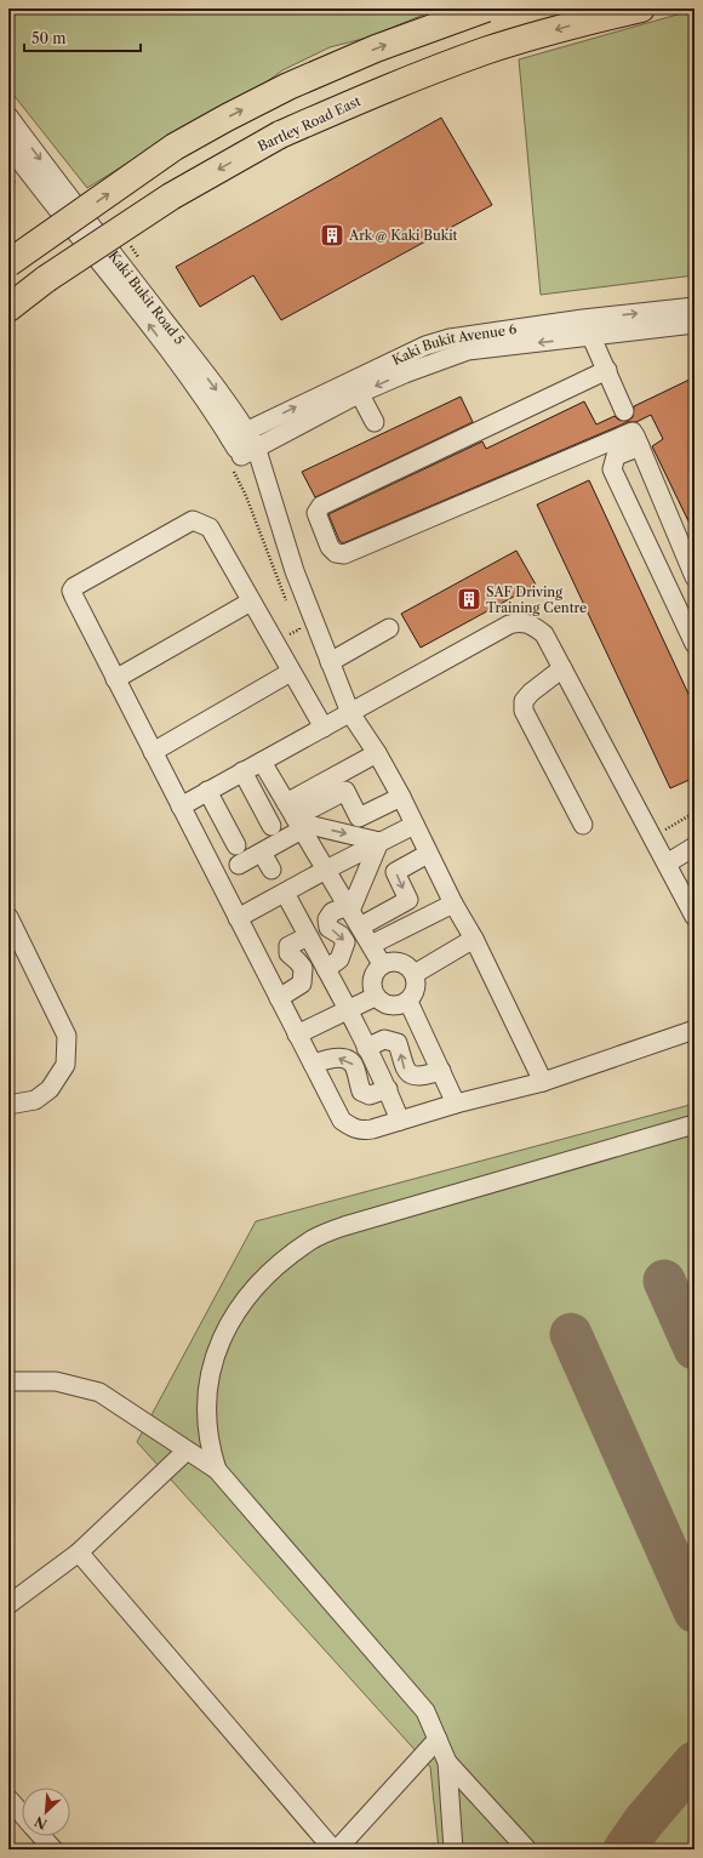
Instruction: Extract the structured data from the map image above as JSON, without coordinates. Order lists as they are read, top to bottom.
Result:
{
  "streets": {
    "highway": ["Bartley Road East"],
    "street": ["Kaki Bukit Road 5", "Kaki Bukit Avenue 6"]
  },
  "crossings": [
    ["Kaki Bukit Road 5", "Kaki Bukit Avenue 6"]
  ],
  "places": {
    "building": ["Ark @ Kaki Bukit", "SAF Driving Training Centre"]
  },
  "scale_bar": "50 m",
  "north": "bottom left"
}
